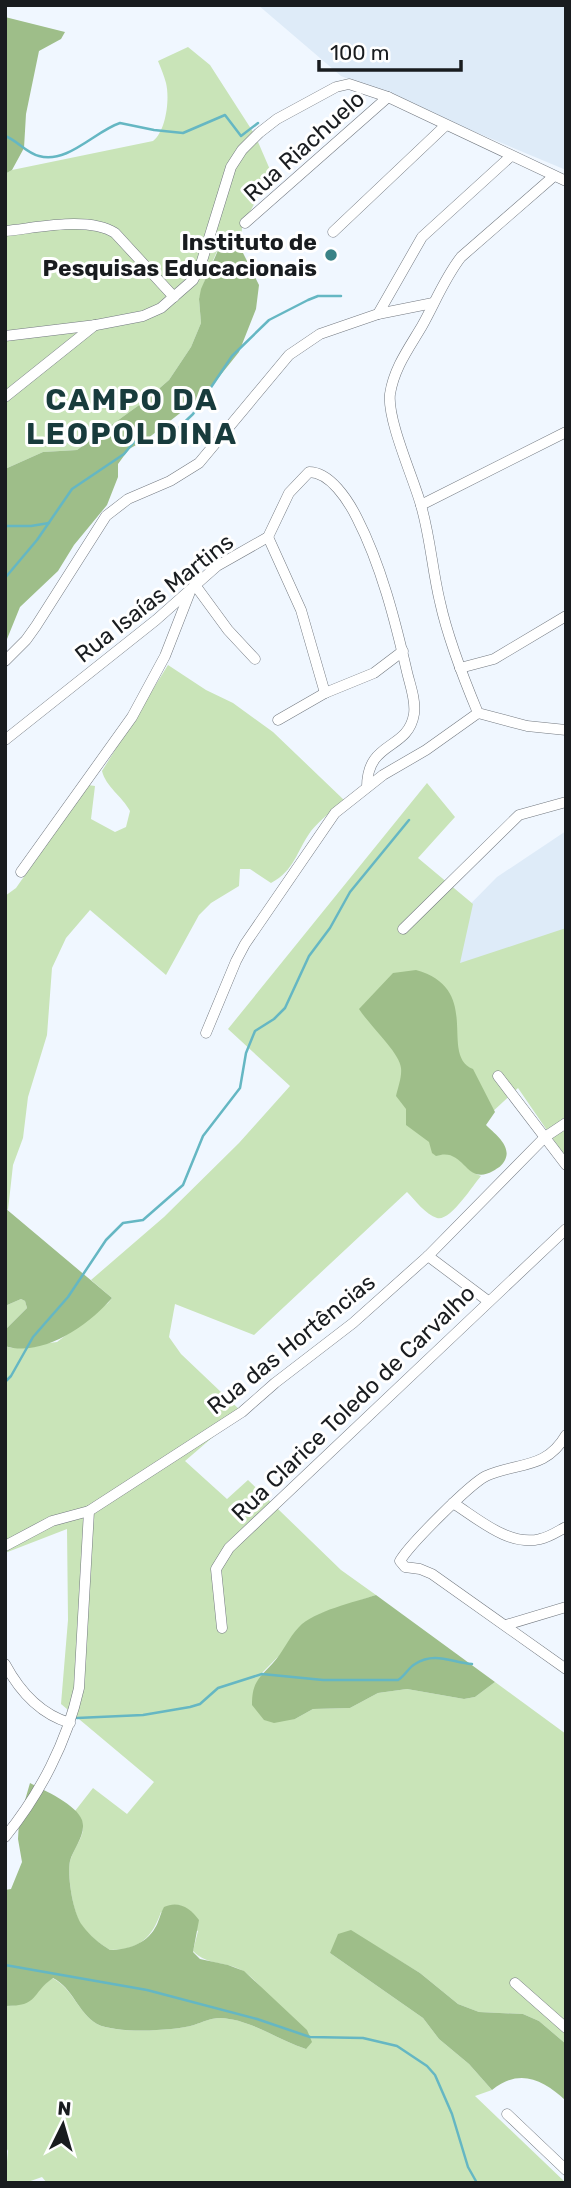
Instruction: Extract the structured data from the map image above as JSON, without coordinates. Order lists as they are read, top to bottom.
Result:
{
  "streets": {
    "street": [
      "Rua Riachuelo",
      "Rua Isaías Martins",
      "Rua das Hortências",
      "Rua Clarice Toledo de Carvalho"
    ]
  },
  "districts": ["CAMPO DA LEOPOLDINA"],
  "places": ["Instituto de Pesquisas Educacionais"],
  "scale_bar": "100 m",
  "north": "top"
}
